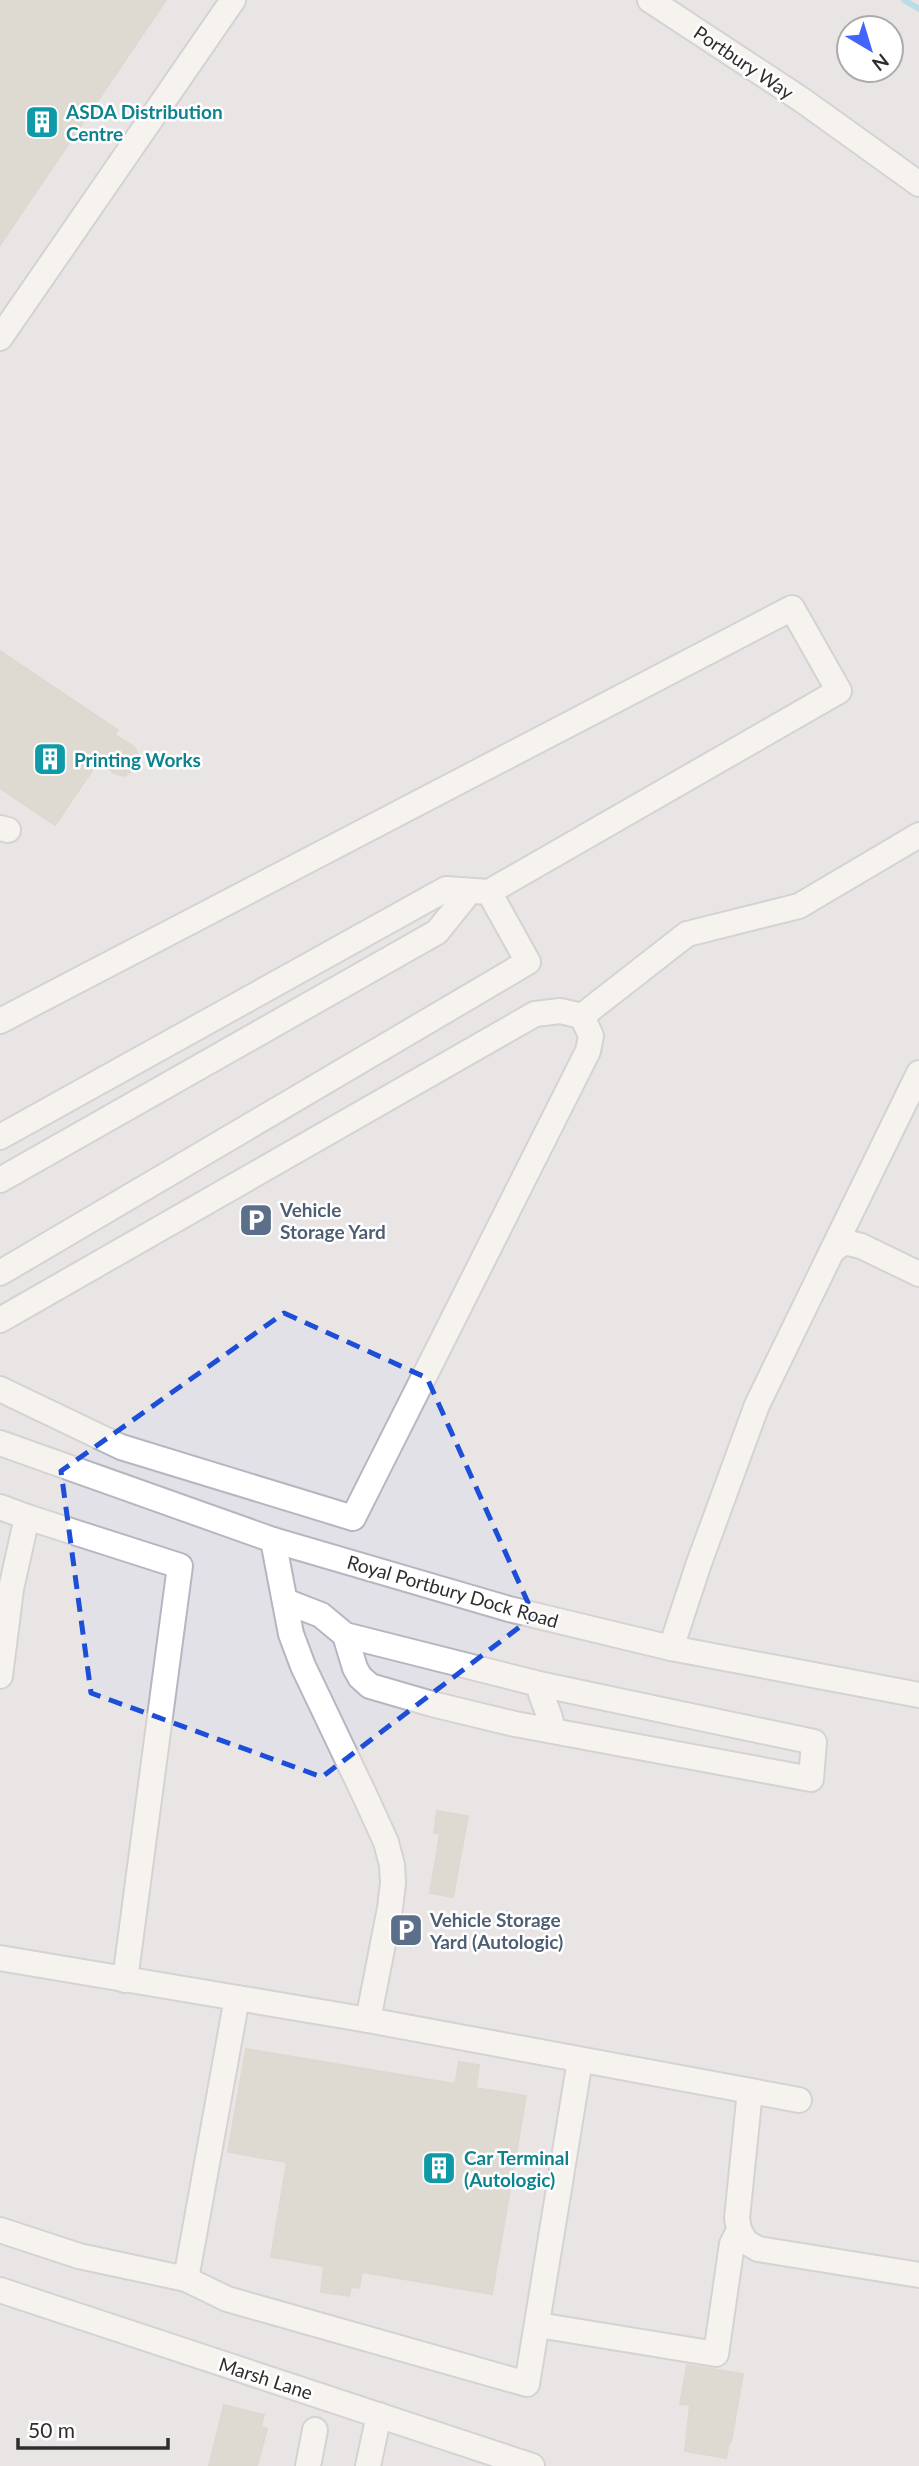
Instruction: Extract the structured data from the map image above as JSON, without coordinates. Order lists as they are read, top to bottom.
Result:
{
  "streets": {
    "street": ["Portbury Way", "Royal Portbury Dock Road", "Marsh Lane"]
  },
  "places": {
    "building": ["ASDA Distribution Centre", "Printing Works", "Car Terminal (Autologic)"],
    "parking": ["Vehicle Storage Yard", "Vehicle Storage Yard (Autologic)"]
  },
  "scale_bar": "50 m",
  "north": "bottom right"
}
